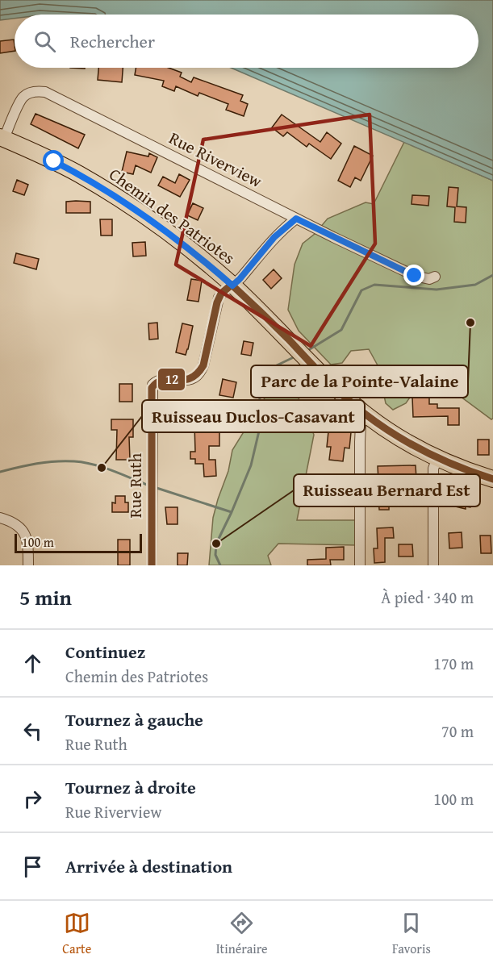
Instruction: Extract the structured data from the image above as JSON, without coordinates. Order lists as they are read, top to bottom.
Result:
{
  "streets": {
    "main road": ["Chemin des Patriotes"],
    "street": ["Rue Riverview", "Rue Ruth"]
  },
  "crossings": [
    ["Rue Riverview", "Chemin des Patriotes"],
    ["Rue Riverview", "Rue Ruth"],
    ["Chemin des Patriotes", "Rue Ruth"]
  ],
  "places": ["Parc de la Pointe-Valaine", "Ruisseau Duclos-Casavant", "Ruisseau Bernard Est"],
  "lines": ["transit line 12"],
  "scale_bar": "100 m",
  "page": {
    "search": "Rechercher",
    "scale": "100 m",
    "heading": ["5 min", "À pied · 340 m"],
    "list": [
      ["Continuez", "Chemin des Patriotes", "170 m"],
      ["Tournez à gauche", "Rue Ruth", "70 m"],
      ["Tournez à droite", "Rue Riverview", "100 m"],
      "Arrivée à destination"
    ],
    "nav": ["Carte", "Itinéraire", "Favoris"]
  }
}
